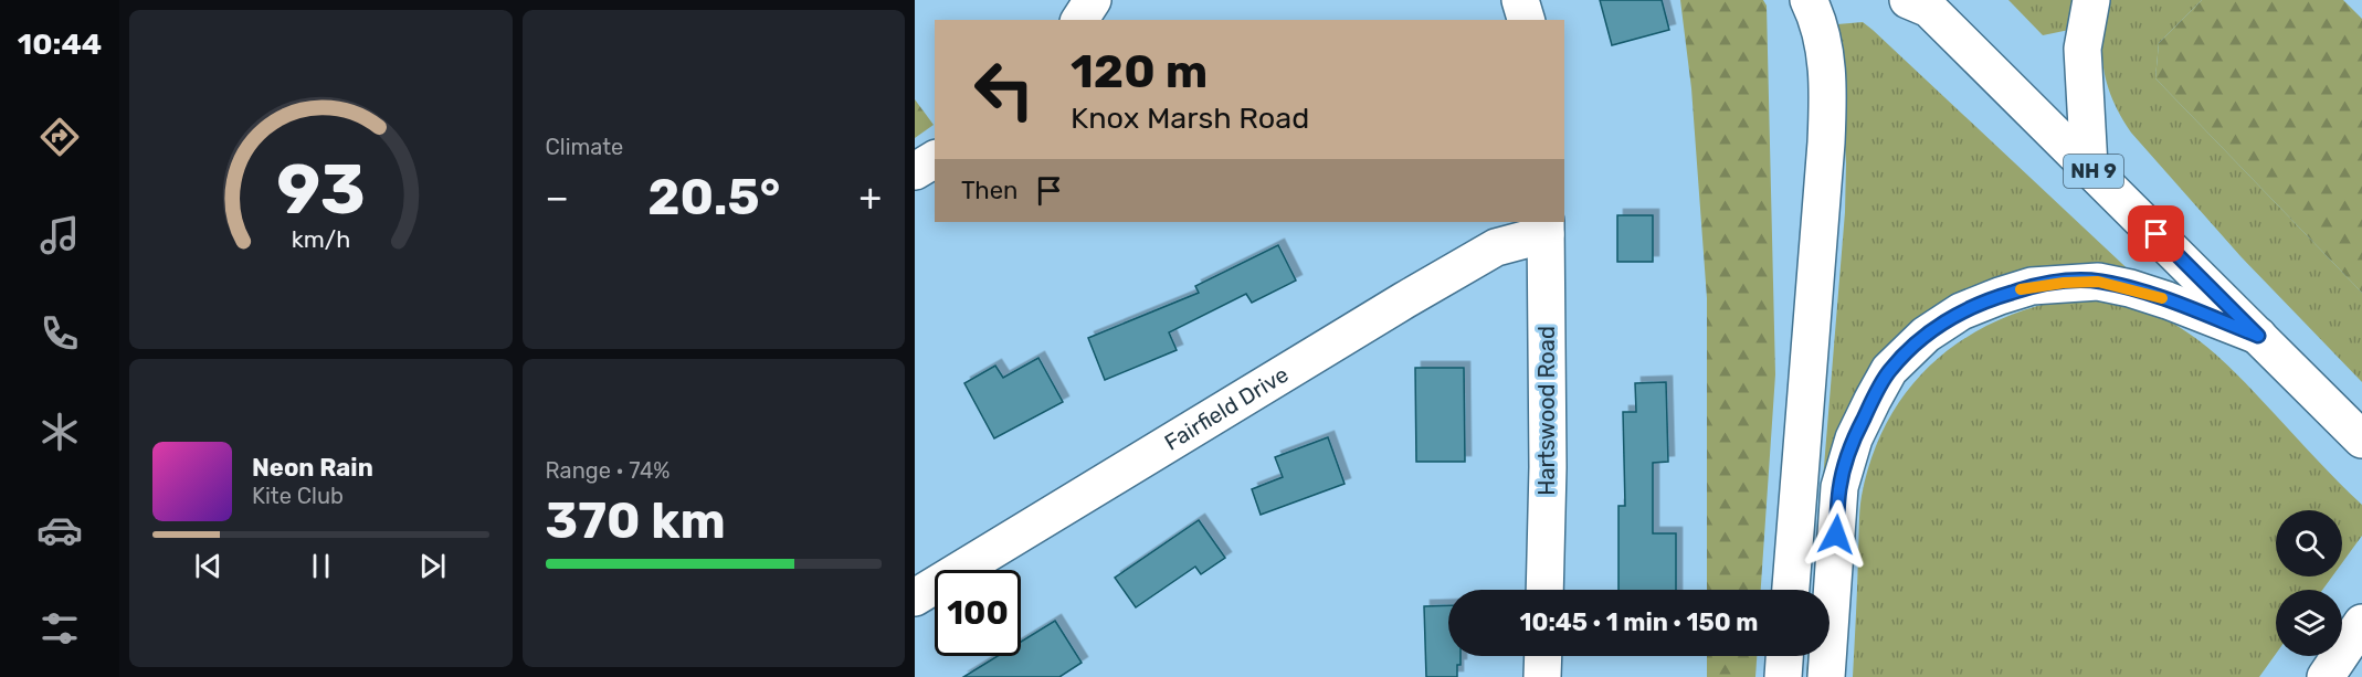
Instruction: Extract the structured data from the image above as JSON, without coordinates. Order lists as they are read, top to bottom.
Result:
{
  "streets": {
    "main road": ["NH 9", "Fairfield Drive", "Hartswood Road"]
  },
  "crossings": [
    ["Fairfield Drive", "Hartswood Road"]
  ],
  "page": {
    "tabs": "10:44",
    "tile": [
      "Climate",
      ["Range · 74%", "370 km"]
    ],
    "turn": ["120 m", "Knox Marsh Road"],
    "then": "Then",
    "heat": ["−", "20.5°", "+"],
    "song": ["Neon Rain", "Kite Club"],
    "limit": "100",
    "trip": "10:45 · 1 min · 150 m",
    "gauge": ["93", "km/h"]
  }
}
